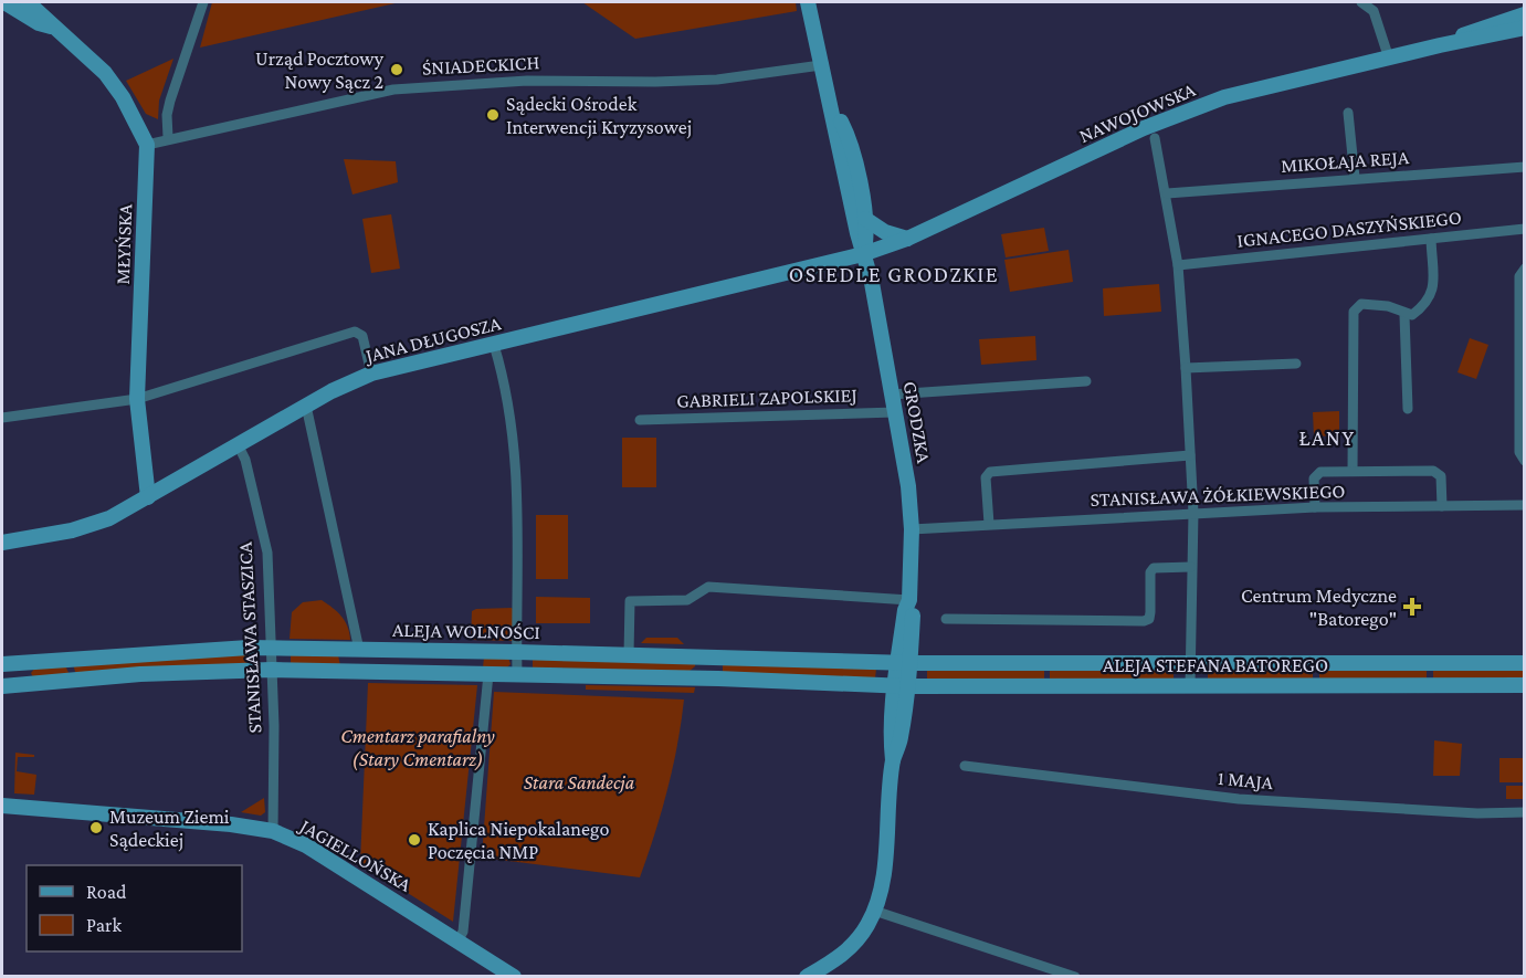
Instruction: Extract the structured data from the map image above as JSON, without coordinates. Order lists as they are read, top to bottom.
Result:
{
  "streets": {
    "street": [
      "ŚNIADECKICH",
      "NAWOJOWSKA",
      "MIKOŁAJA REJA",
      "IGNACEGO DASZYŃSKIEGO",
      "MŁYŃSKA",
      "JANA DŁUGOSZA",
      "GABRIELI ZAPOLSKIEJ",
      "GRODZKA",
      "STANISŁAWA ŻÓŁKIEWSKIEGO",
      "ALEJA WOLNOŚCI",
      "STANISŁAWA STASZICA",
      "ALEJA STEFANA BATOREGO",
      "1 MAJA",
      "JAGIELLOŃSKA"
    ]
  },
  "crossings": [
    ["ŚNIADECKICH", "MŁYŃSKA"],
    ["NAWOJOWSKA", "JANA DŁUGOSZA"],
    ["NAWOJOWSKA", "GRODZKA"],
    ["MŁYŃSKA", "JANA DŁUGOSZA"],
    ["JANA DŁUGOSZA", "GRODZKA"],
    ["JANA DŁUGOSZA", "STANISŁAWA STASZICA"],
    ["GABRIELI ZAPOLSKIEJ", "GRODZKA"],
    ["GRODZKA", "STANISŁAWA ŻÓŁKIEWSKIEGO"],
    ["GRODZKA", "ALEJA WOLNOŚCI"],
    ["GRODZKA", "ALEJA STEFANA BATOREGO"],
    ["ALEJA WOLNOŚCI", "STANISŁAWA STASZICA"],
    ["ALEJA WOLNOŚCI", "ALEJA STEFANA BATOREGO"],
    ["STANISŁAWA STASZICA", "JAGIELLOŃSKA"]
  ],
  "districts": ["OSIEDLE GRODZKIE", "ŁANY"],
  "parks": ["Cmentarz parafialny (Stary Cmentarz)", "Stara Sandecja"],
  "places": {
    "other": [
      "Urząd Pocztowy Nowy Sącz 2",
      "Sądecki Ośrodek Interwencji Kryzysowej",
      "Muzeum Ziemi Sądeckiej",
      "Kaplica Niepokalanego Poczęcia NMP"
    ],
    "health": ["Centrum Medyczne \"Batorego\""]
  },
  "legend": ["Road", "Park"]
}
